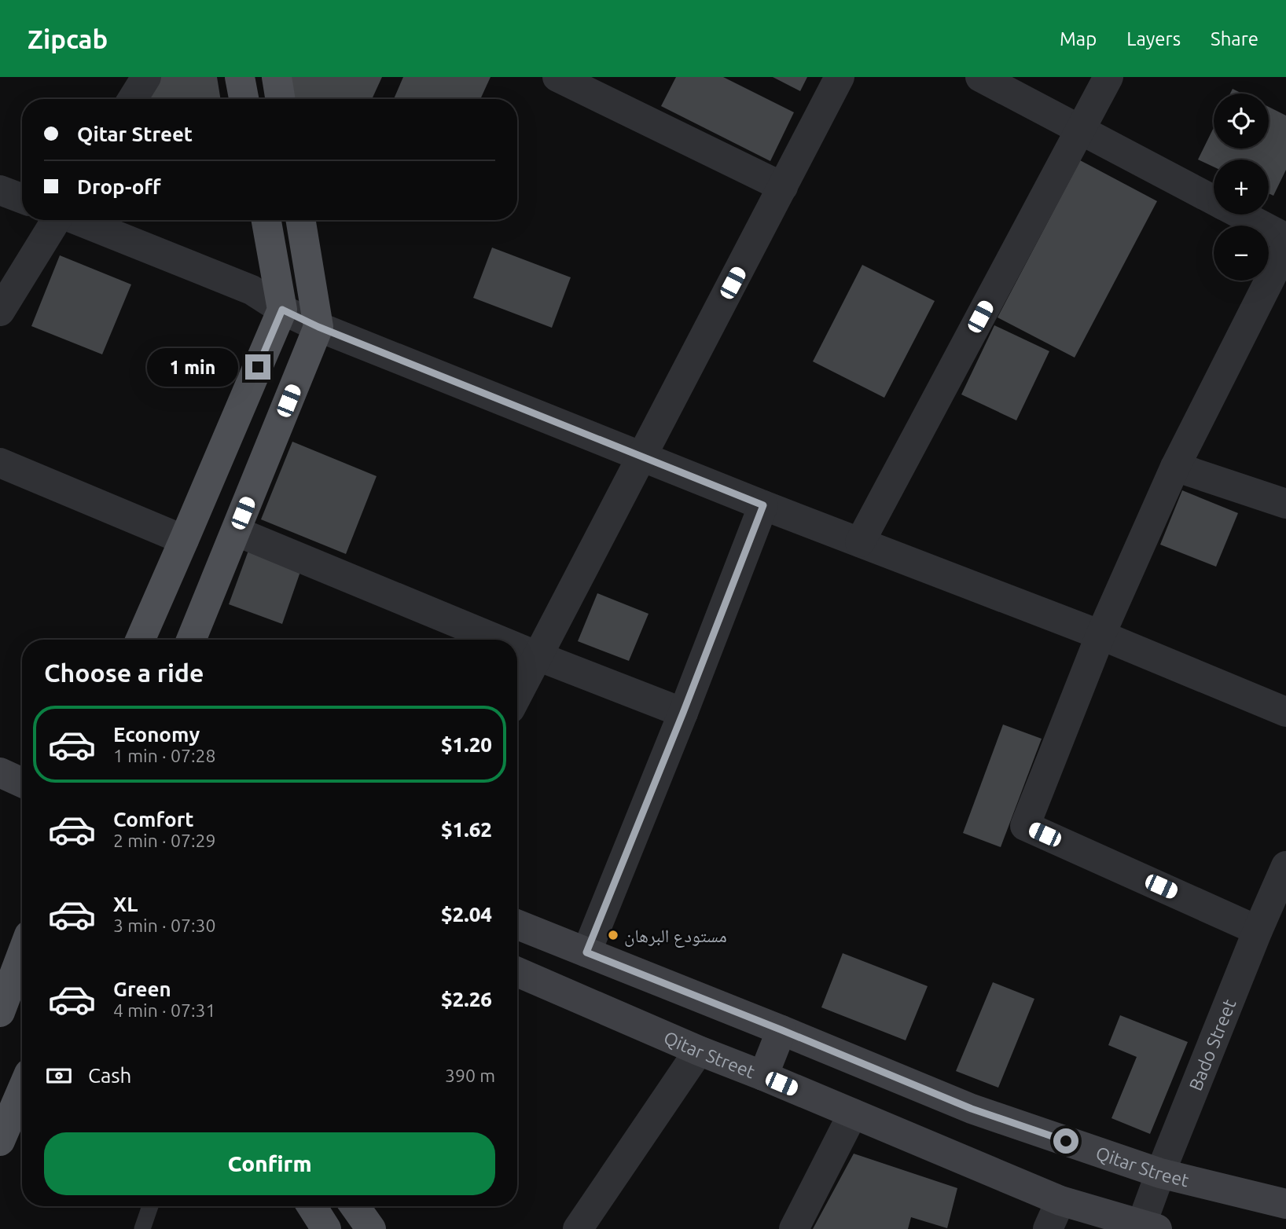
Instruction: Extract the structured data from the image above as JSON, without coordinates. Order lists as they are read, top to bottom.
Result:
{
  "streets": {
    "main road": ["Qitar Street"],
    "street": ["Bado Street"]
  },
  "crossings": [
    ["Bado Street", "Qitar Street"]
  ],
  "places": ["مستودع البرهان"],
  "page": {
    "header": "Zipcab",
    "nav": ["Map", "Layers", "Share"],
    "map_buttons": ["+", "−"],
    "banner": ["Qitar Street", "Drop-off"],
    "bubble": "1 min",
    "heading": "Choose a ride",
    "list": [
      {
        "name": "Economy",
        "note": "1 min · 07:28",
        "value": "$1.20"
      },
      {
        "name": "Comfort",
        "note": "2 min · 07:29",
        "value": "$1.62"
      },
      {
        "name": "XL",
        "note": "3 min · 07:30",
        "value": "$2.04"
      },
      {
        "name": "Green",
        "note": "4 min · 07:31",
        "value": "$2.26"
      }
    ],
    "pay": ["Cash", "390 m"],
    "buttons": "Confirm"
  }
}
